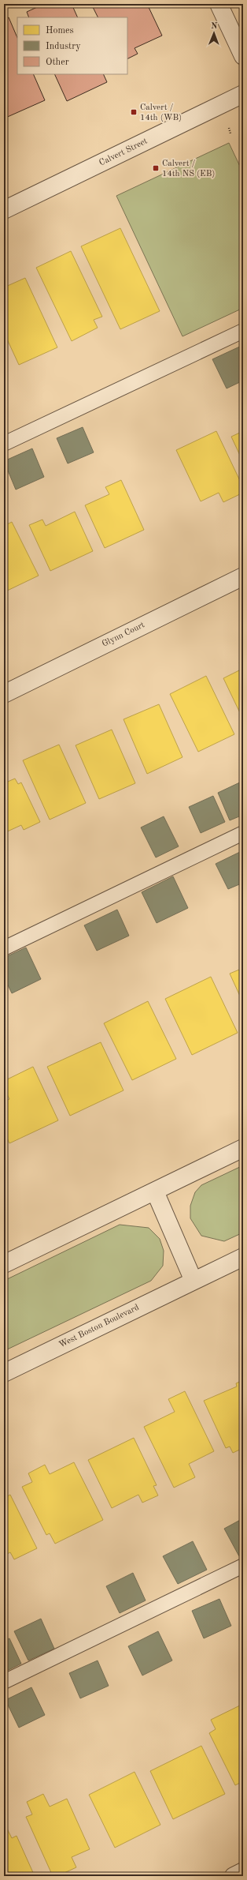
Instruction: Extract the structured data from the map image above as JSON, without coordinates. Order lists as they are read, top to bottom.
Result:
{
  "streets": {
    "street": ["Calvert Street", "Glynn Court", "West Boston Boulevard"]
  },
  "places": {
    "transit": ["Calvert / 14th (WB)", "Calvert / 14th NS (EB)"]
  },
  "legend": ["Homes", "Industry", "Other"],
  "north": "top"
}
